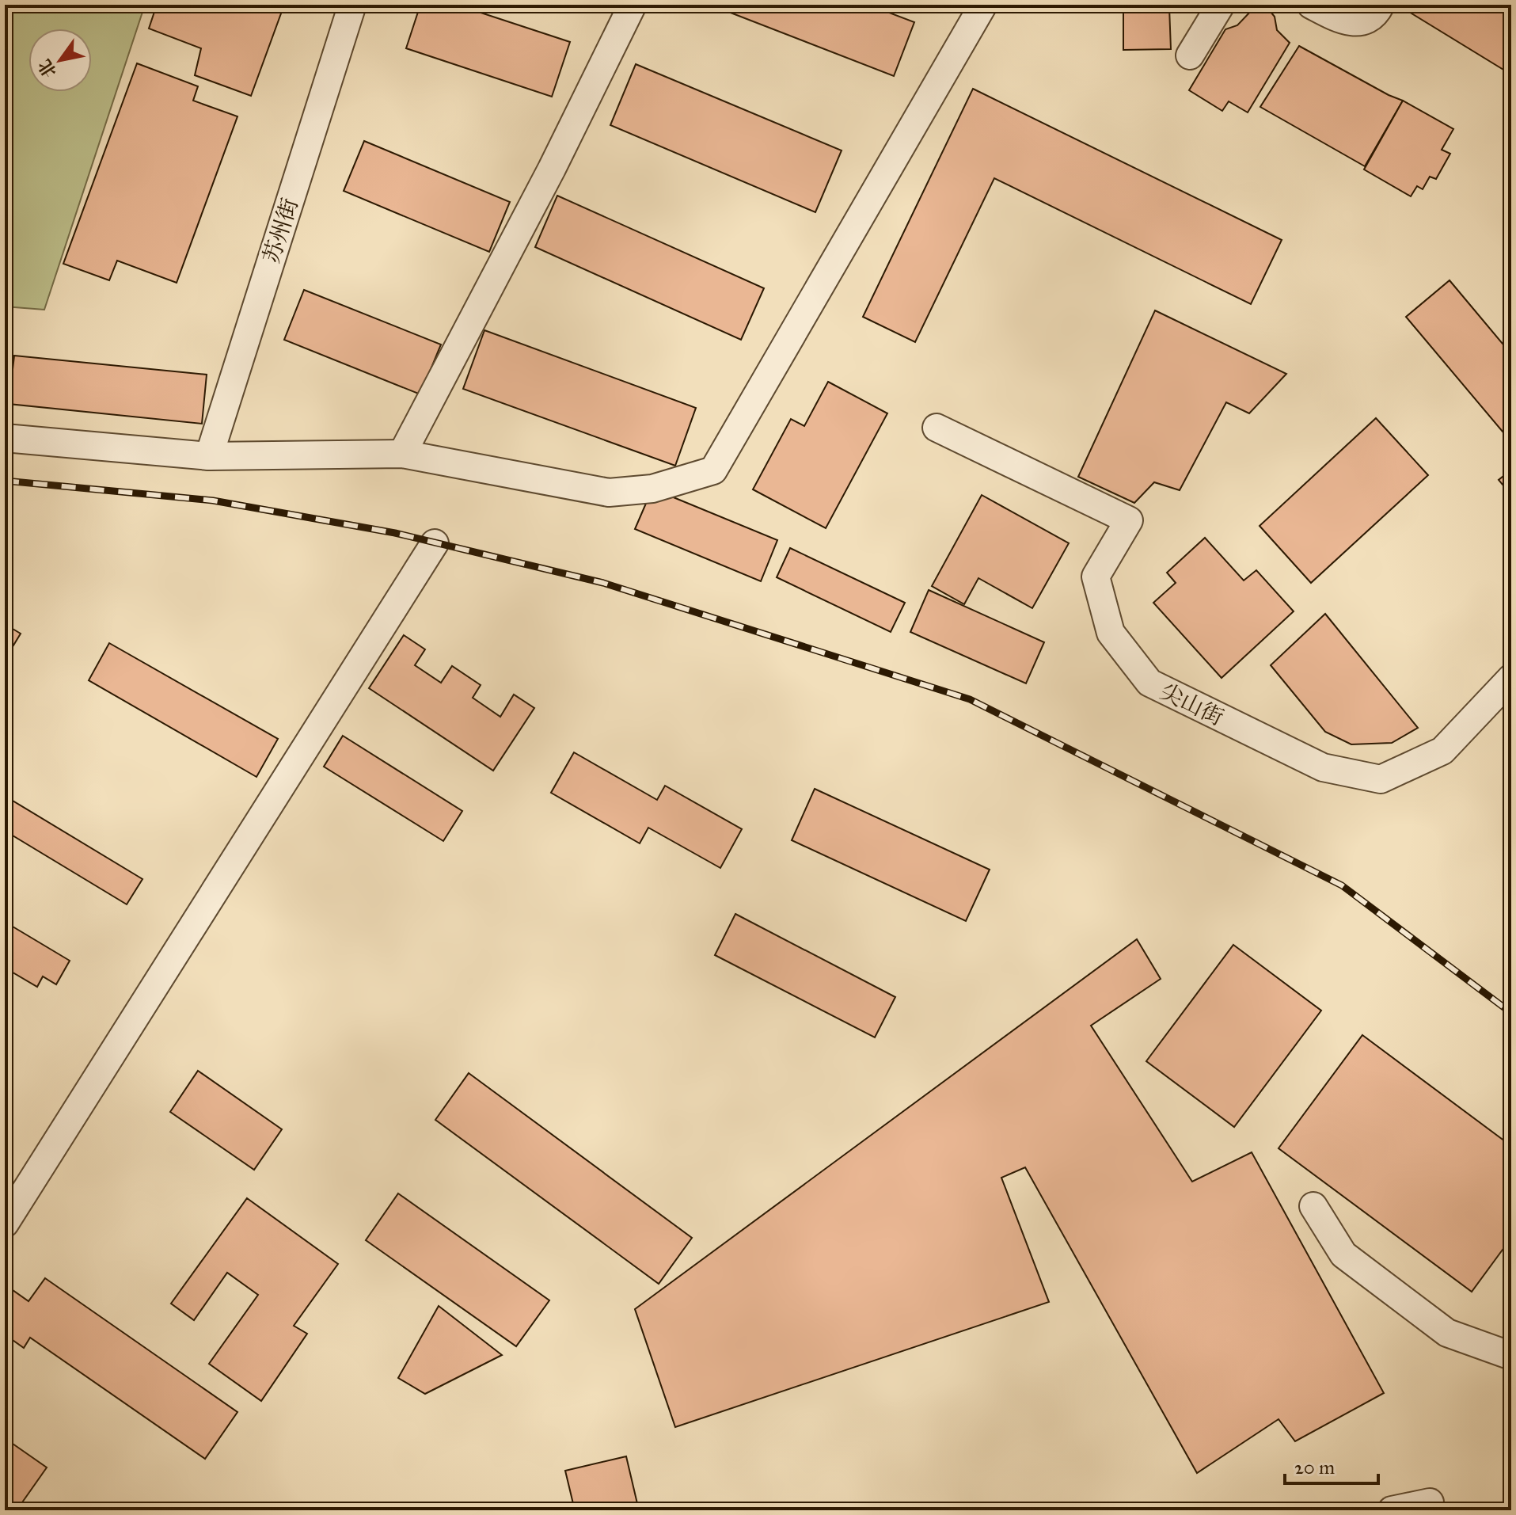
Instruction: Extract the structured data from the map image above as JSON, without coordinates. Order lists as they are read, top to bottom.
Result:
{
  "streets": {
    "street": ["苏州街", "尖山街"]
  },
  "scale_bar": "20 m",
  "north": "bottom left"
}
